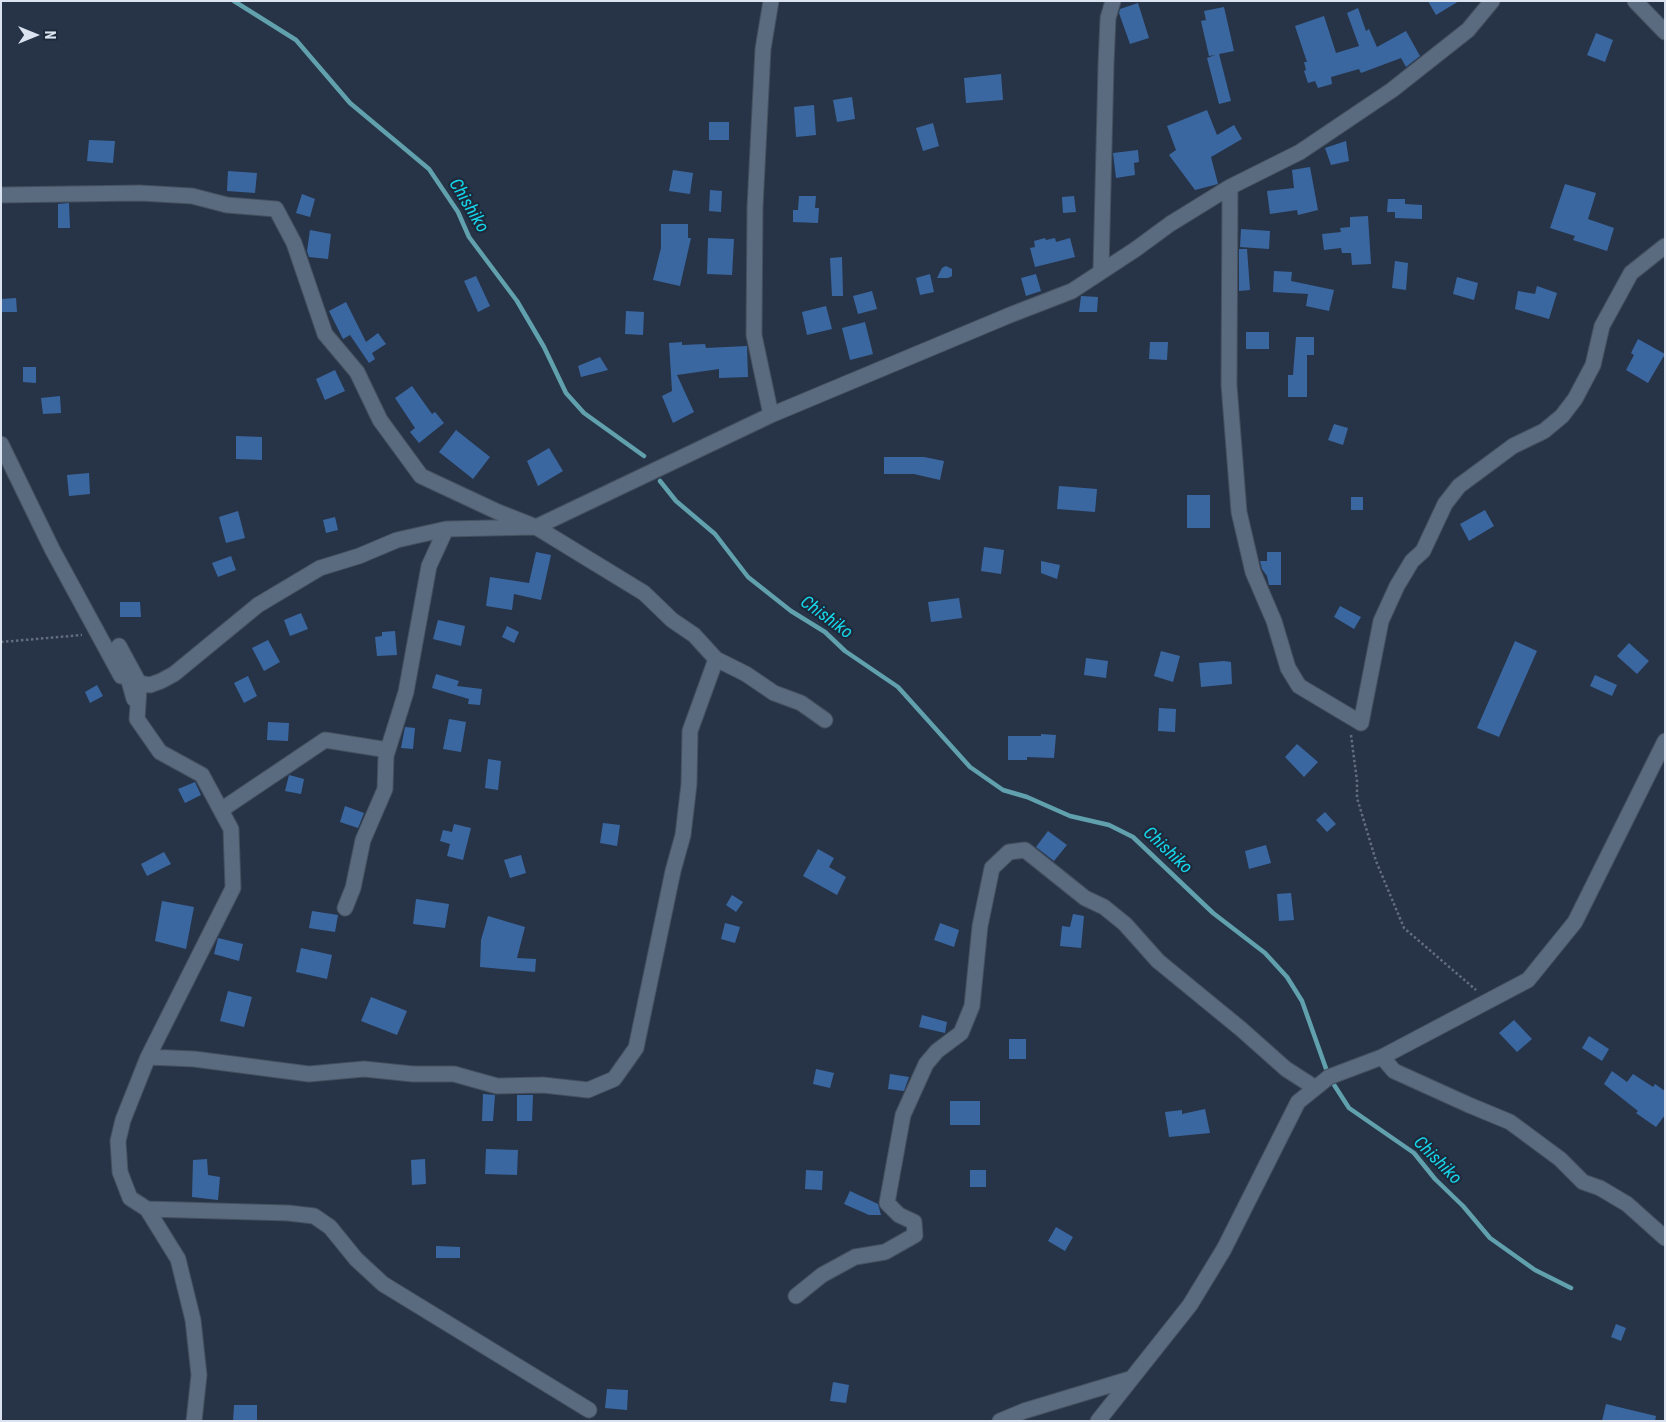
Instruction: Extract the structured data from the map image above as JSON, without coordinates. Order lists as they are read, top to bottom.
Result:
{
  "water": ["Chishiko"],
  "north": "right"
}
